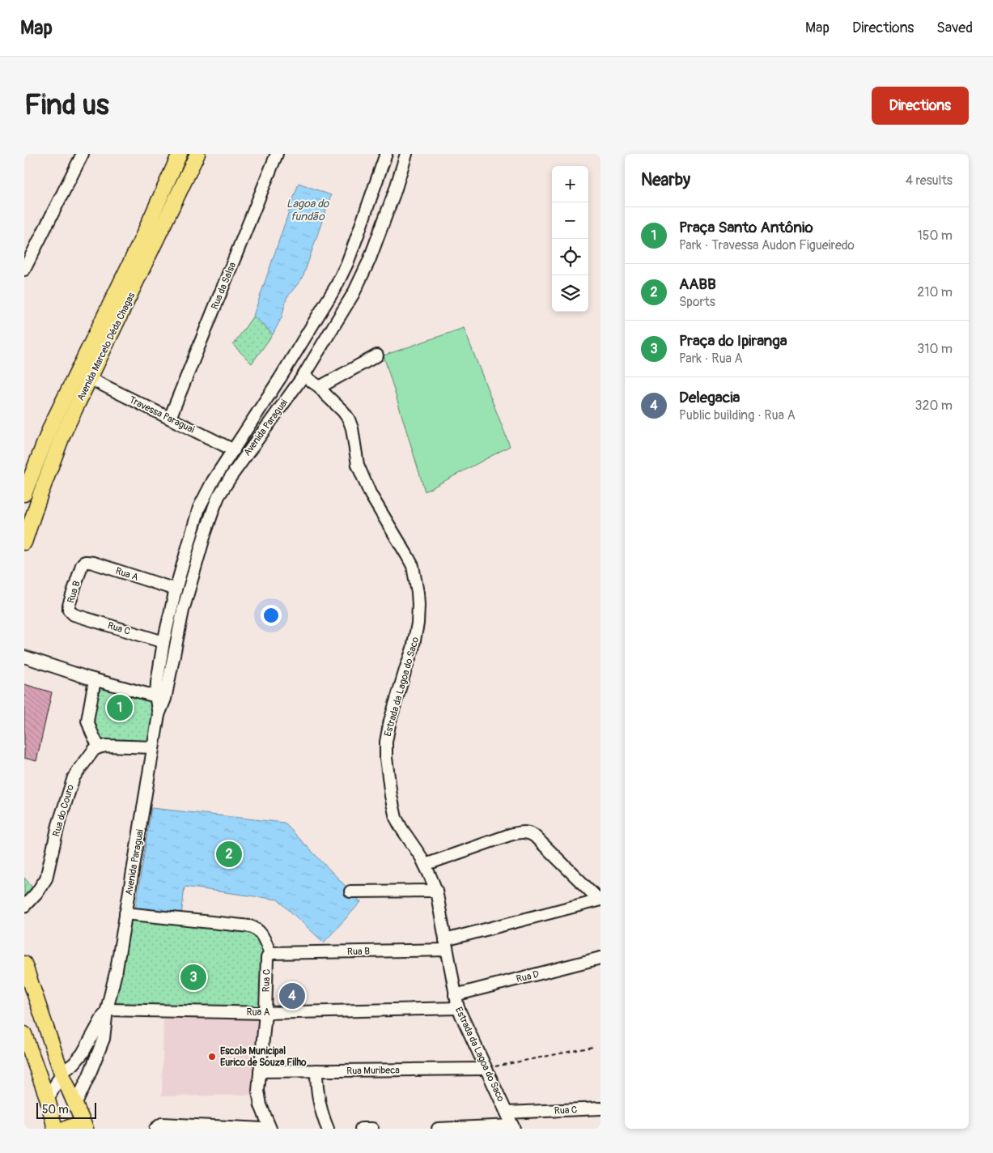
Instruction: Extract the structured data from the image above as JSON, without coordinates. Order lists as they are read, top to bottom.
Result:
{
  "streets": {
    "main road": ["Avenida Marcelo Déda Chagas"],
    "street": [
      "Rua da Salsa",
      "Travessa Paraguai",
      "Avenida Paraguai",
      "Rua A",
      "Rua B",
      "Rua C",
      "Estrada da Lagoa do Saco",
      "Rua do Couro",
      "Rua D",
      "Rua Muribeca"
    ]
  },
  "crossings": [
    ["Rua da Salsa", "Travessa Paraguai"],
    ["Avenida Marcelo Déda Chagas", "Travessa Paraguai"],
    ["Travessa Paraguai", "Avenida Paraguai"],
    ["Avenida Paraguai", "Rua A"],
    ["Avenida Paraguai", "Rua C"],
    ["Avenida Paraguai", "Estrada da Lagoa do Saco"],
    ["Rua A", "Rua B"],
    ["Rua A", "Rua C"],
    ["Rua A", "Estrada da Lagoa do Saco"],
    ["Rua B", "Rua C"],
    ["Rua B", "Estrada da Lagoa do Saco"],
    ["Rua C", "Estrada da Lagoa do Saco"],
    ["Rua C", "Rua Muribeca"],
    ["Estrada da Lagoa do Saco", "Rua D"],
    ["Estrada da Lagoa do Saco", "Rua Muribeca"]
  ],
  "water": ["Lagoa do fundão"],
  "places": ["Escola Municipal Eurico de Souza Filho"],
  "scale_bar": "50 m",
  "page": {
    "header": "Map",
    "nav": ["Map", "Directions", "Saved"],
    "buttons": "Directions",
    "title": "Find us",
    "heading": ["Nearby", "4 results"],
    "map_buttons": ["+", "−"],
    "list": [
      {
        "mark": "1",
        "name": "Praça Santo Antônio",
        "note": "Park · Travessa Audon Figueiredo",
        "value": "150 m"
      },
      {
        "mark": "2",
        "name": "AABB",
        "note": "Sports",
        "value": "210 m"
      },
      {
        "mark": "3",
        "name": "Praça do Ipiranga",
        "note": "Park · Rua A",
        "value": "310 m"
      },
      {
        "mark": "4",
        "name": "Delegacia",
        "note": "Public building · Rua A",
        "value": "320 m"
      }
    ],
    "pins": [
      "1",
      "2",
      "3",
      "4"
    ],
    "scale": "50 m"
  }
}
